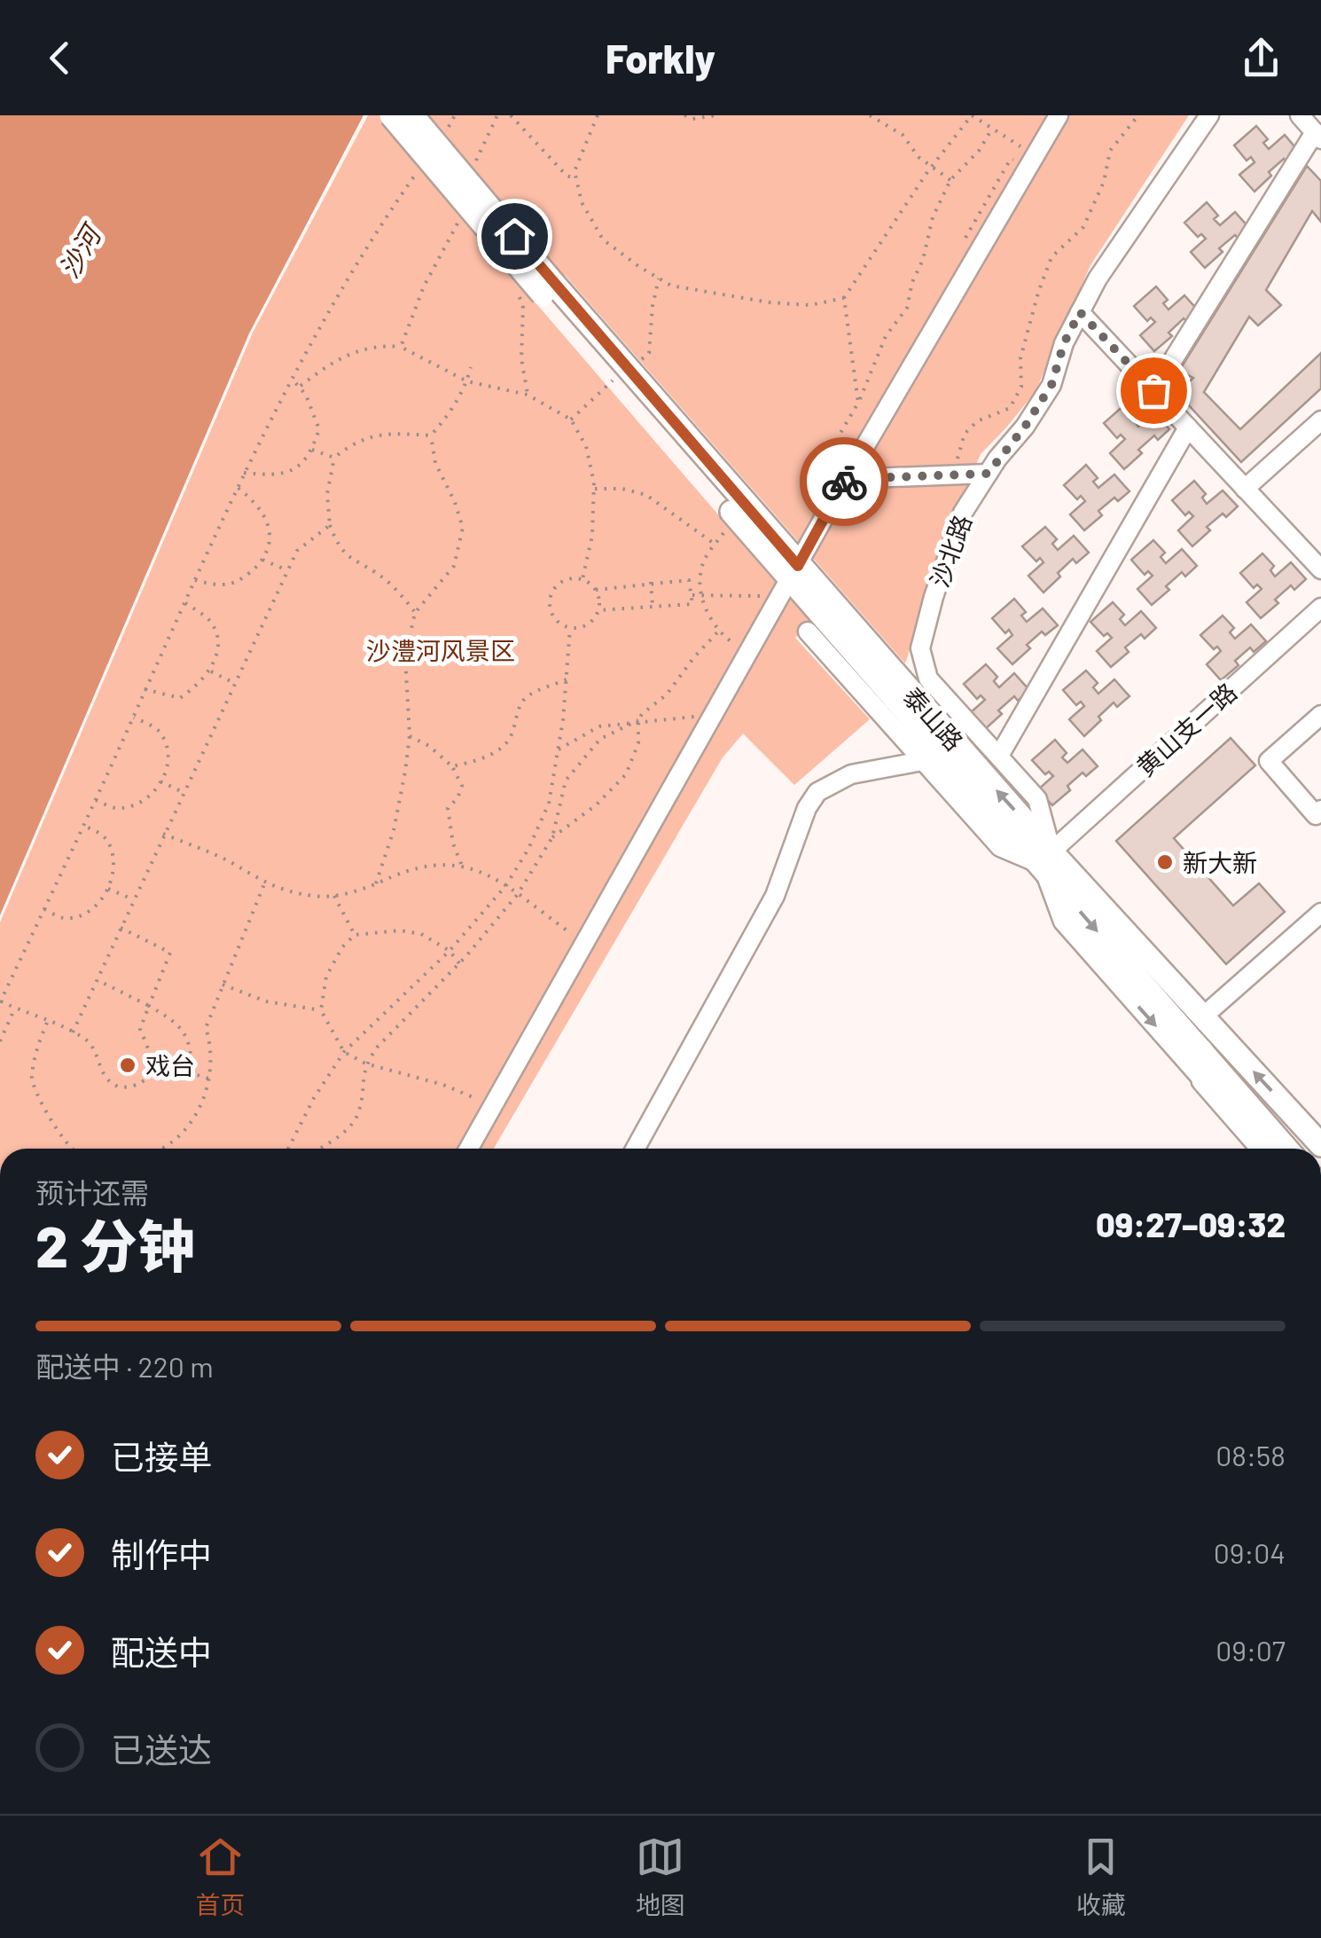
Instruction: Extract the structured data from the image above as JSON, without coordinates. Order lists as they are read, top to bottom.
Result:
{
  "streets": {
    "main road": ["泰山路"],
    "street": ["沙北路", "黄山支一路"]
  },
  "crossings": [
    ["沙北路", "泰山路"],
    ["沙北路", "黄山支一路"],
    ["泰山路", "黄山支一路"]
  ],
  "water": ["沙河"],
  "parks": ["沙澧河风景区"],
  "places": ["新大新", "戏台"],
  "page": {
    "header": "Forkly",
    "heading": ["2 分钟", "预计还需", "09:27–09:32"],
    "bar": "配送中 · 220 m",
    "list": [
      ["已接单", "08:58"],
      ["制作中", "09:04"],
      ["配送中", "09:07"],
      "已送达"
    ],
    "tabs": ["首页", "地图", "收藏"]
  }
}
